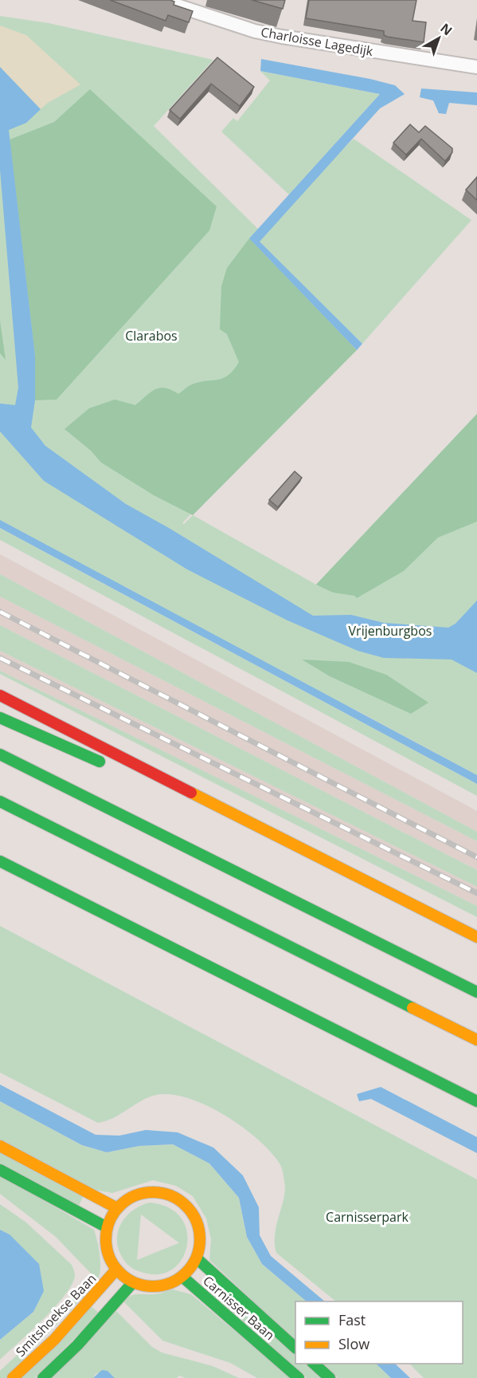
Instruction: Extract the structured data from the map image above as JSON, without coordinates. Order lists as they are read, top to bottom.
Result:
{
  "streets": {
    "main road": ["Carnisser Baan", "Smitshoekse Baan"],
    "street": ["Charloisse Lagedijk"]
  },
  "crossings": [
    ["Carnisser Baan", "Smitshoekse Baan"]
  ],
  "parks": ["Clarabos", "Vrijenburgbos", "Carnisserpark"],
  "legend": ["Fast", "Slow"],
  "north": "top right"
}
